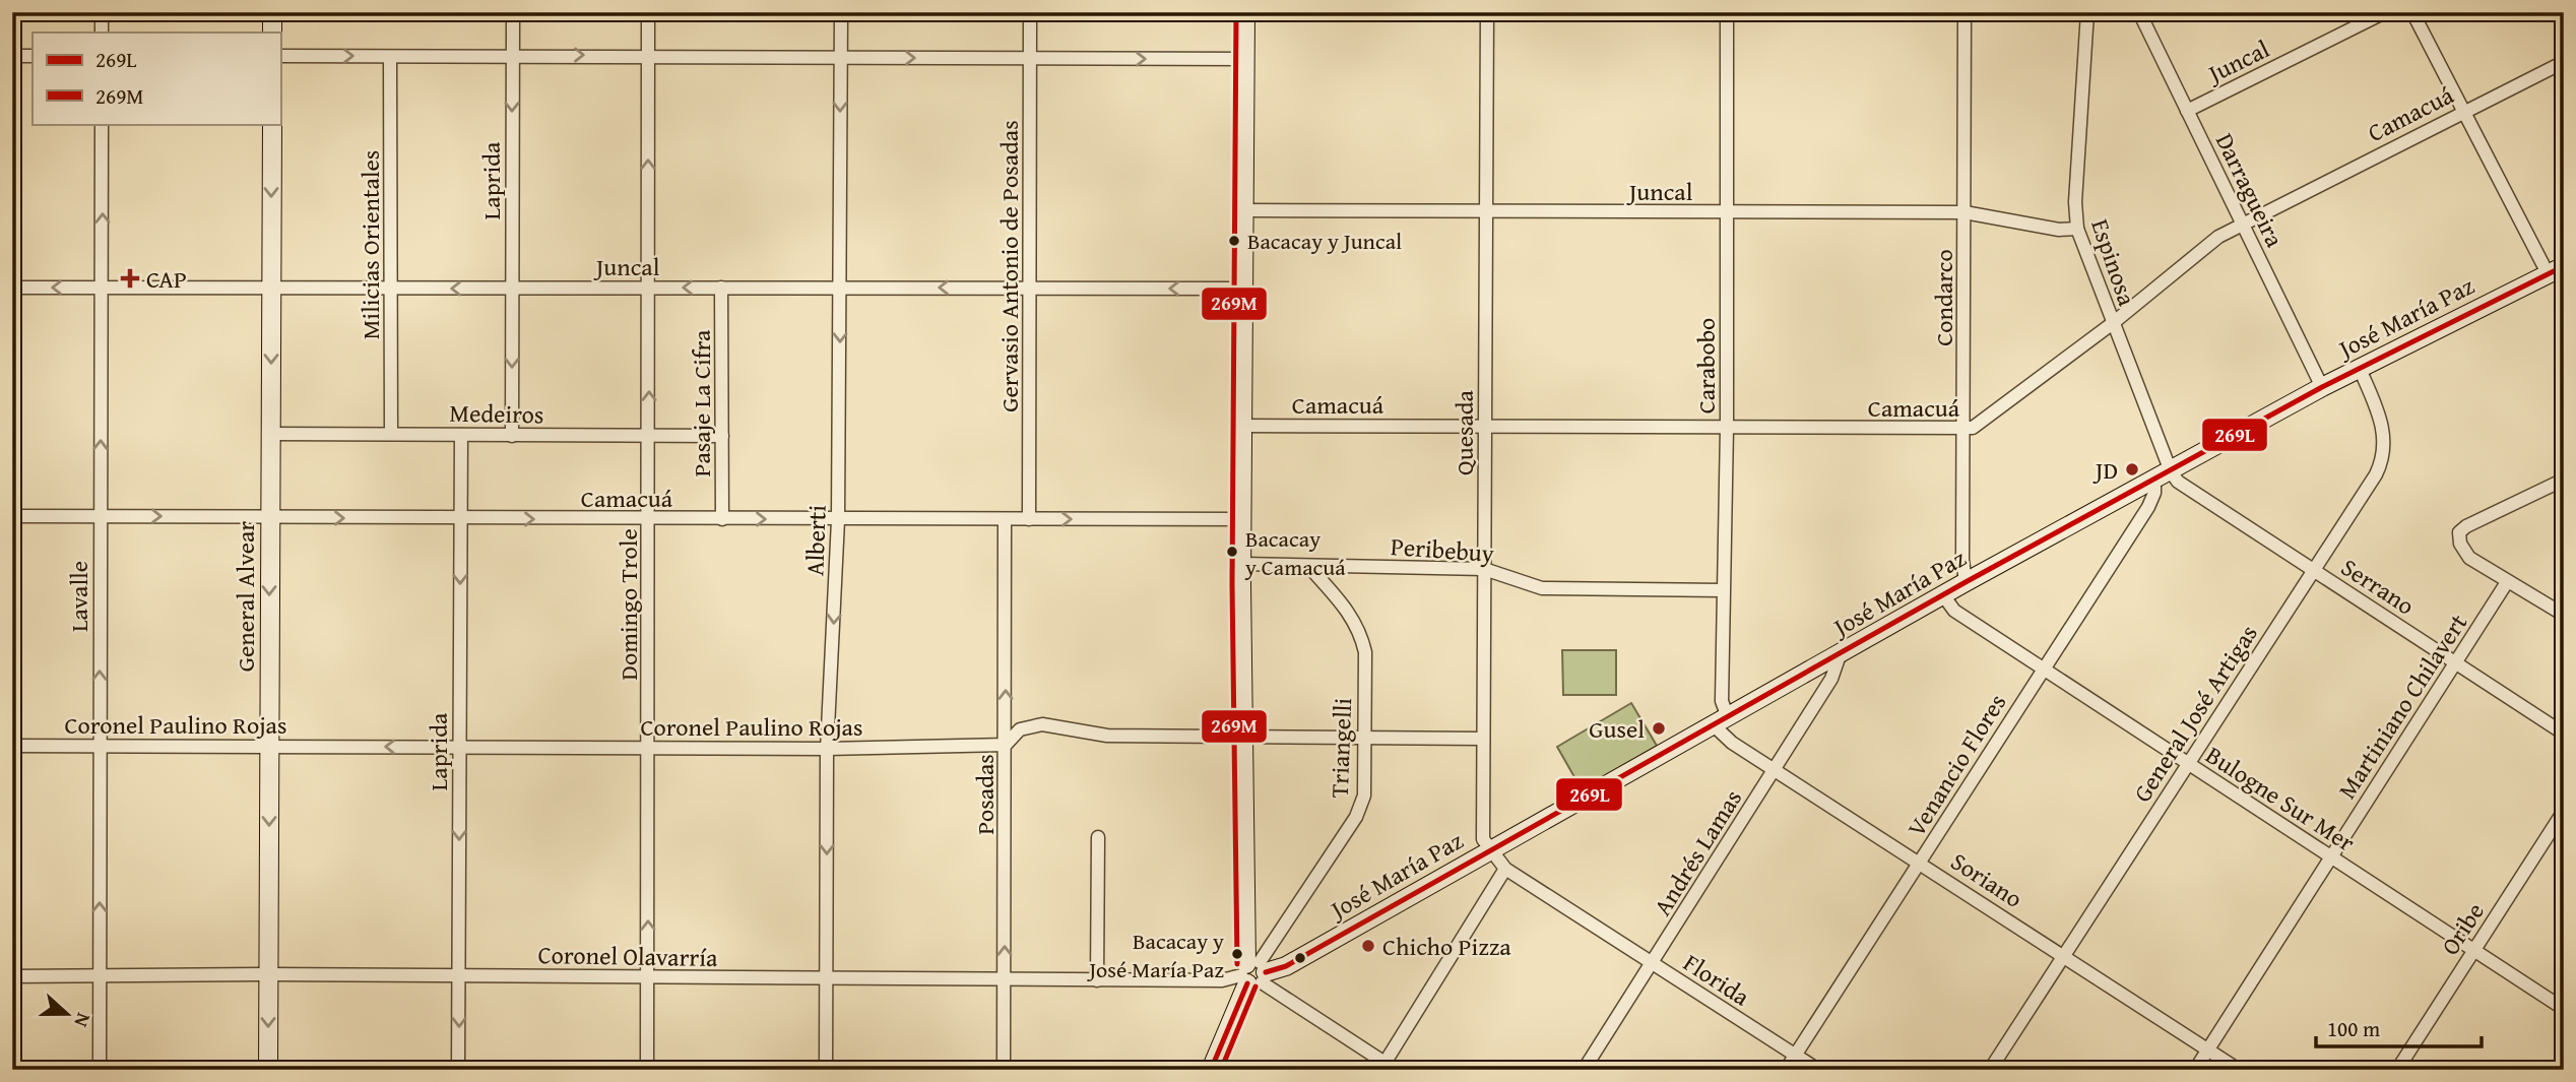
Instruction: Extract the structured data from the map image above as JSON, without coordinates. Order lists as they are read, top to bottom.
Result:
{
  "streets": {
    "street": [
      "Juncal",
      "Camacuá",
      "Laprida",
      "Darragueira",
      "Milicias Orientales",
      "Espinosa",
      "Gervasio Antonio de Posadas",
      "Condarco",
      "José María Paz",
      "Carabobo",
      "Pasaje La Cifra",
      "Medeiros",
      "Quesada",
      "Alberti",
      "Peribebuy",
      "Serrano",
      "Lavalle",
      "General Alvear",
      "Domingo Trole",
      "Martiniano Chilavert",
      "General José Artigas",
      "Coronel Paulino Rojas",
      "Triangelli",
      "Venancio Flores",
      "Posadas",
      "Bulogne Sur Mer",
      "Andrés Lamas",
      "Soriano",
      "Oribe",
      "Coronel Olavarría",
      "Florida"
    ]
  },
  "crossings": [
    ["Juncal", "Laprida"],
    ["Juncal", "Darragueira"],
    ["Juncal", "Milicias Orientales"],
    ["Juncal", "Espinosa"],
    ["Juncal", "Gervasio Antonio de Posadas"],
    ["Juncal", "Condarco"],
    ["Juncal", "Carabobo"],
    ["Juncal", "Pasaje La Cifra"],
    ["Juncal", "Quesada"],
    ["Juncal", "Alberti"],
    ["Juncal", "Lavalle"],
    ["Juncal", "General Alvear"],
    ["Juncal", "Domingo Trole"],
    ["Camacuá", "Laprida"],
    ["Camacuá", "Darragueira"],
    ["Camacuá", "Espinosa"],
    ["Camacuá", "Gervasio Antonio de Posadas"],
    ["Camacuá", "Condarco"],
    ["Camacuá", "Carabobo"],
    ["Camacuá", "Pasaje La Cifra"],
    ["Camacuá", "Quesada"],
    ["Camacuá", "Alberti"],
    ["Camacuá", "Lavalle"],
    ["Camacuá", "General Alvear"],
    ["Camacuá", "Domingo Trole"],
    ["Camacuá", "Posadas"],
    ["Laprida", "Medeiros"],
    ["Laprida", "Coronel Paulino Rojas"],
    ["Laprida", "Coronel Olavarría"],
    ["Darragueira", "José María Paz"],
    ["Milicias Orientales", "Medeiros"],
    ["Espinosa", "José María Paz"],
    ["Espinosa", "Serrano"],
    ["Espinosa", "Venancio Flores"],
    ["Condarco", "José María Paz"],
    ["José María Paz", "Carabobo"],
    ["José María Paz", "Quesada"],
    ["José María Paz", "Serrano"],
    ["José María Paz", "General José Artigas"],
    ["José María Paz", "Triangelli"],
    ["José María Paz", "Venancio Flores"],
    ["José María Paz", "Bulogne Sur Mer"],
    ["José María Paz", "Andrés Lamas"],
    ["José María Paz", "Soriano"],
    ["José María Paz", "Coronel Olavarría"],
    ["José María Paz", "Florida"],
    ["Carabobo", "Peribebuy"],
    ["Carabobo", "Soriano"],
    ["Pasaje La Cifra", "Medeiros"],
    ["Medeiros", "General Alvear"],
    ["Medeiros", "Domingo Trole"],
    ["Quesada", "Peribebuy"],
    ["Quesada", "Florida"],
    ["Alberti", "Coronel Paulino Rojas"],
    ["Alberti", "Coronel Olavarría"],
    ["Peribebuy", "Triangelli"],
    ["Serrano", "Martiniano Chilavert"],
    ["Serrano", "General José Artigas"],
    ["Serrano", "Venancio Flores"],
    ["Lavalle", "Coronel Paulino Rojas"],
    ["Lavalle", "Coronel Olavarría"],
    ["General Alvear", "Coronel Paulino Rojas"],
    ["General Alvear", "Coronel Olavarría"],
    ["Domingo Trole", "Coronel Paulino Rojas"],
    ["Domingo Trole", "Coronel Olavarría"],
    ["Martiniano Chilavert", "Bulogne Sur Mer"],
    ["Martiniano Chilavert", "Soriano"],
    ["General José Artigas", "Bulogne Sur Mer"],
    ["General José Artigas", "Soriano"],
    ["Coronel Paulino Rojas", "Posadas"],
    ["Triangelli", "Coronel Olavarría"],
    ["Venancio Flores", "Bulogne Sur Mer"],
    ["Venancio Flores", "Soriano"],
    ["Venancio Flores", "Florida"],
    ["Posadas", "Coronel Olavarría"],
    ["Bulogne Sur Mer", "Oribe"],
    ["Andrés Lamas", "Soriano"],
    ["Andrés Lamas", "Florida"]
  ],
  "one_way": [
    "Laprida",
    "Alberti",
    "Lavalle",
    "General Alvear",
    "Domingo Trole"
  ],
  "places": {
    "other": [
      "Bacacay y Juncal",
      "JD",
      "Bacacay y Camacuá",
      "Gusel",
      "Chicho Pizza",
      "Bacacay y José María Paz"
    ],
    "health": ["CAP"]
  },
  "lines": ["transit line 269M", "transit line 269L"],
  "legend": ["269L", "269M"],
  "scale_bar": "100 m",
  "north": "right"
}
